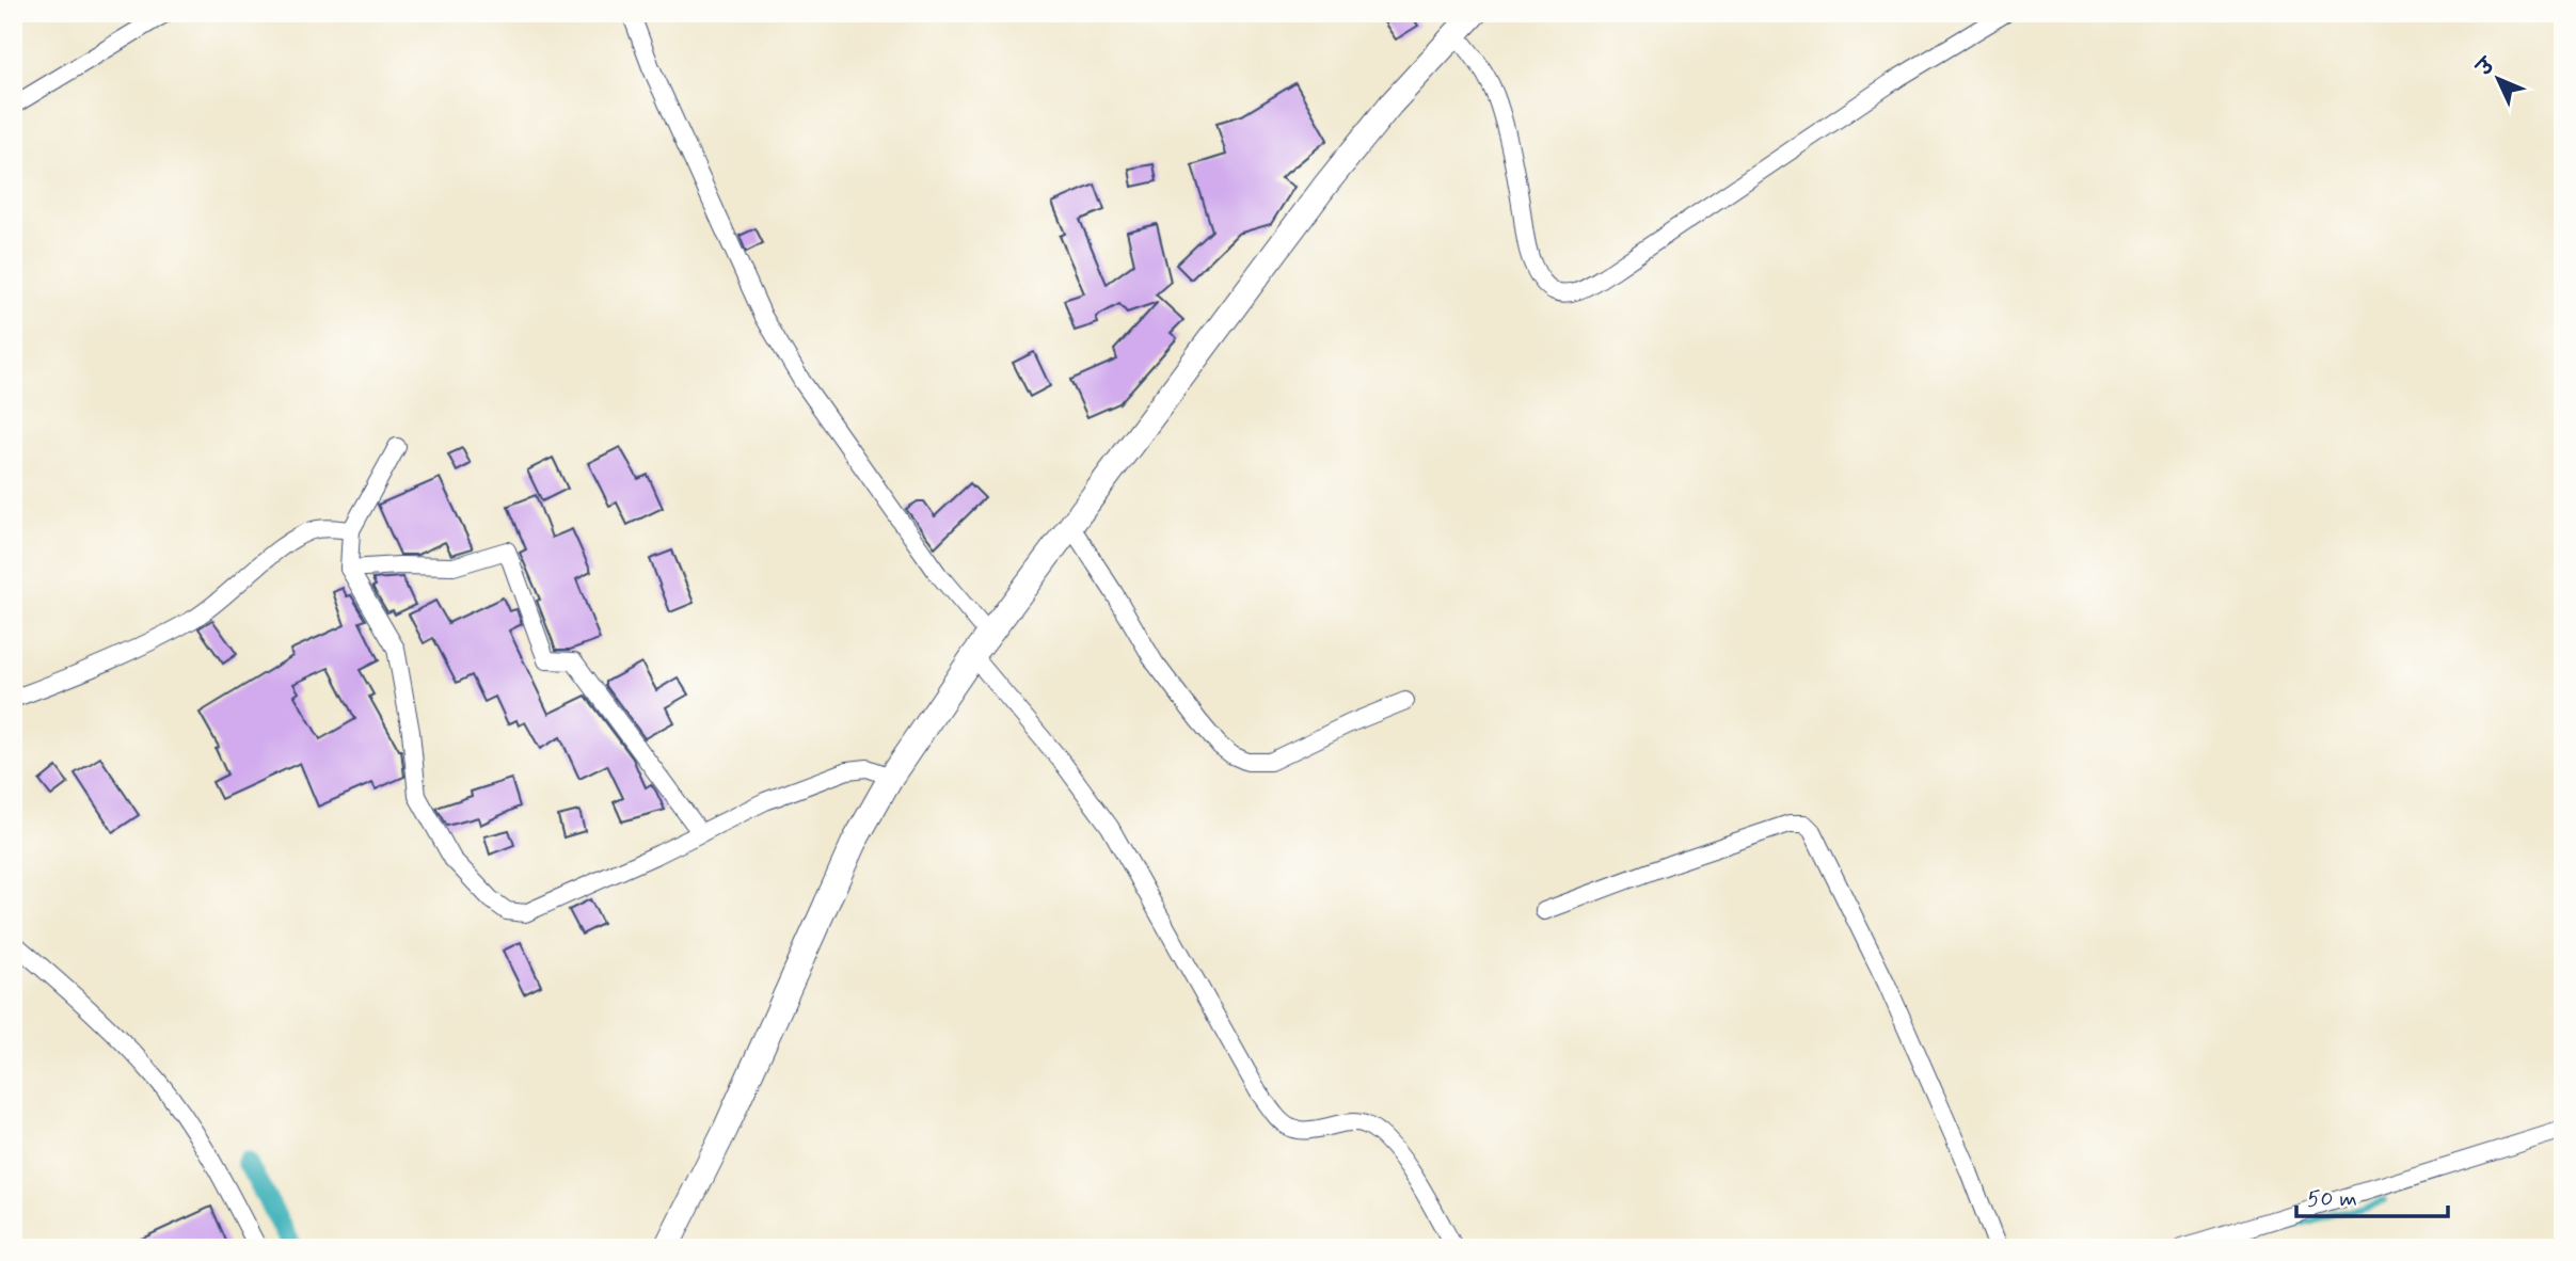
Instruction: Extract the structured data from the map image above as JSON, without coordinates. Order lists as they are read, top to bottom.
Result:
{
  "scale_bar": "50 m",
  "north": "top left"
}
